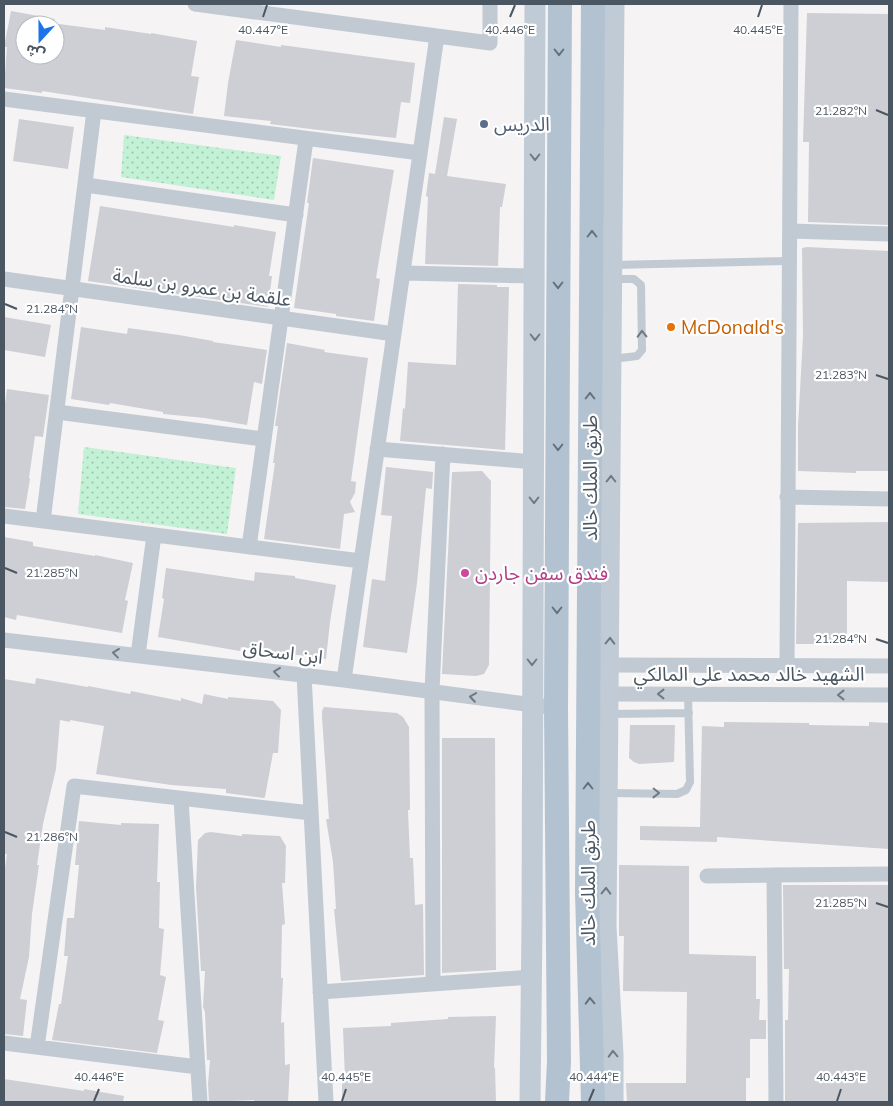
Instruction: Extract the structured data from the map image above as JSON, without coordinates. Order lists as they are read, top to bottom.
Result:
{
  "streets": {
    "main road": ["طريق الملك خالد"],
    "street": ["علقمة بن عمرو بن سلمة", "ابن اسحاق", "الشهيد خالد محمد على المالكي"]
  },
  "crossings": [
    ["طريق الملك خالد", "ابن اسحاق"]
  ],
  "places": ["الدريس", "McDonald's", "فندق سفن جاردن"],
  "north": "bottom",
  "coordinates": [
    "40.447°E",
    "40.446°E",
    "40.445°E",
    "21.282°N",
    "21.284°N",
    "21.283°N",
    "21.285°N",
    "21.286°N",
    "40.444°E",
    "40.443°E"
  ]
}
